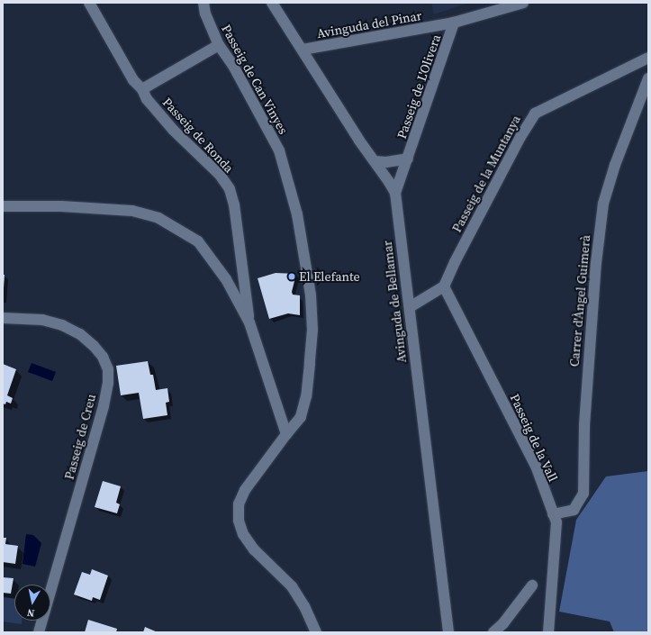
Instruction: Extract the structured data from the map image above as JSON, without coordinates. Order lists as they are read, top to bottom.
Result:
{
  "streets": {
    "street": [
      "Avinguda del Pinar",
      "Passeig de Can Vinyes",
      "Passeig de L'Olivera",
      "Passeig de Ronda",
      "Passeig de la Muntanya",
      "Carrer d'Àngel Guimerà",
      "Avinguda de Bellamar",
      "Passeig de Creu",
      "Passeig de la Vall"
    ]
  },
  "crossings": [
    ["Avinguda del Pinar", "Passeig de L'Olivera"],
    ["Avinguda del Pinar", "Avinguda de Bellamar"],
    ["Passeig de L'Olivera", "Avinguda de Bellamar"],
    ["Passeig de la Muntanya", "Passeig de la Vall"],
    ["Carrer d'Àngel Guimerà", "Passeig de la Vall"]
  ],
  "places": ["El Elefante"],
  "north": "bottom"
}
